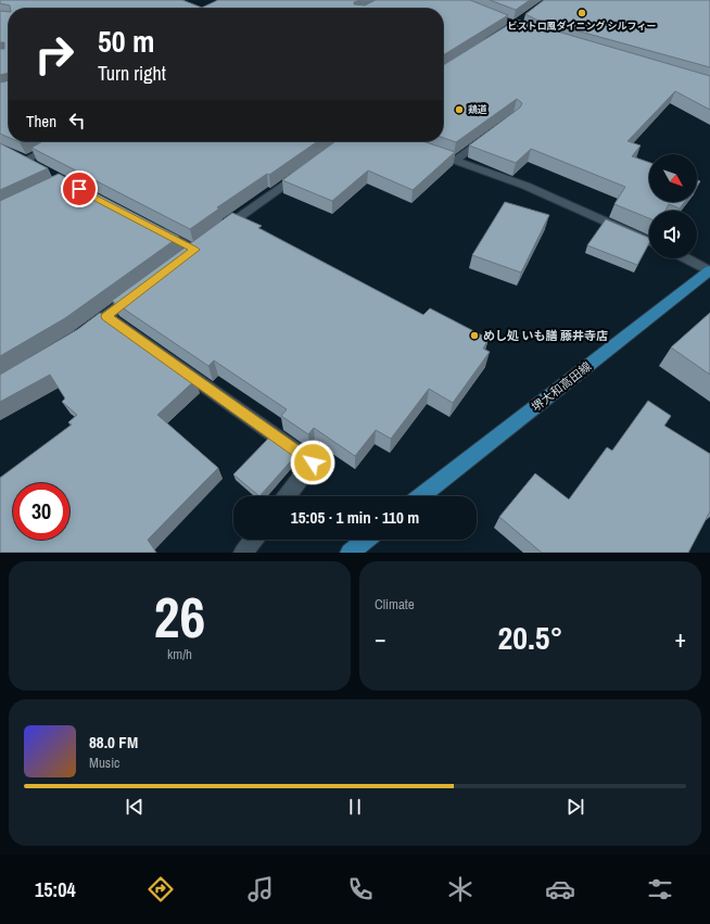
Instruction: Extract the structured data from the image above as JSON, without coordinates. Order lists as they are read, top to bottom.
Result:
{
  "streets": {
    "main road": ["堺大和高田線"]
  },
  "places": ["ビストロ風ダイニング シルフィー", "鶏道", "めし処 いも膳 藤井寺店"],
  "north": "bottom right",
  "page": {
    "turn": ["50 m", "Turn right"],
    "then": "Then",
    "limit": "30",
    "trip": "15:05 · 1 min · 110 m",
    "tile": [
      ["26", "km/h"],
      "Climate"
    ],
    "heat": ["−", "20.5°", "+"],
    "song": ["88.0 FM", "Music"],
    "tabs": "15:04"
  }
}
